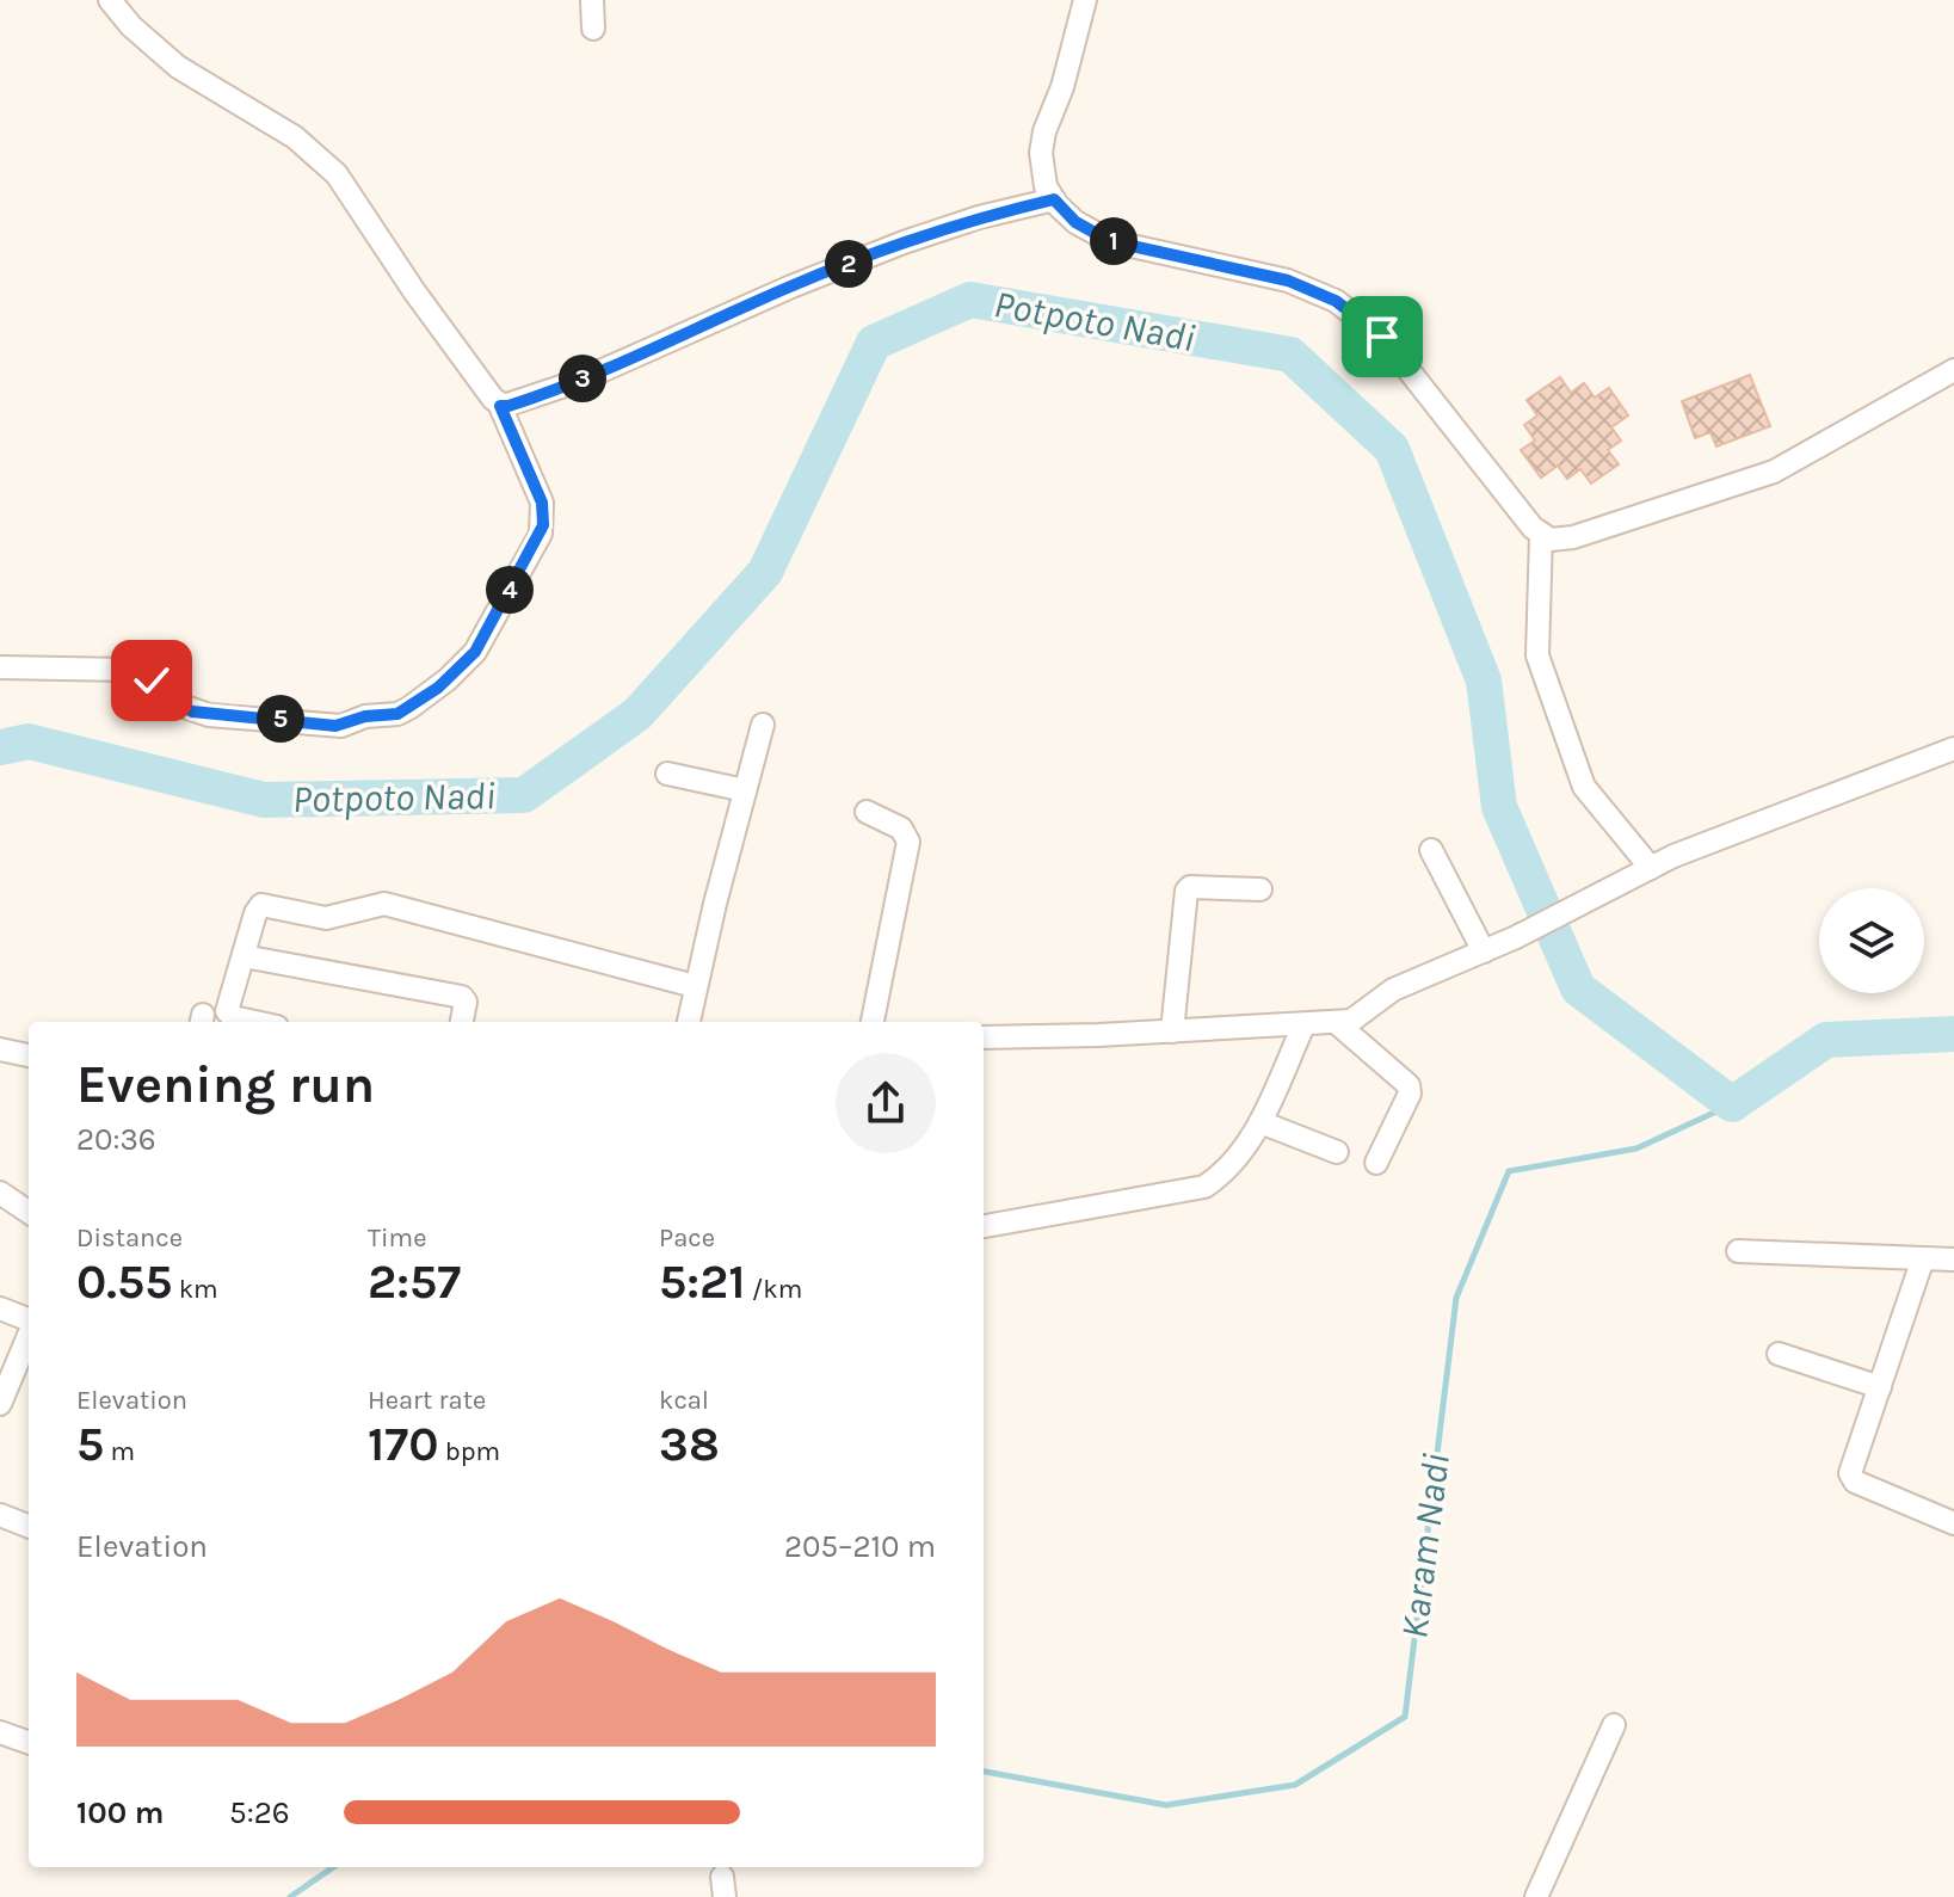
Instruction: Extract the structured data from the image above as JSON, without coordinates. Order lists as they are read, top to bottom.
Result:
{
  "water": ["Potpoto Nadi", "Karam Nadi"],
  "page": {
    "pins": [
      "1",
      "2",
      "3",
      "4",
      "5"
    ],
    "heading": ["Evening run", "20:36"],
    "stats": [
      ["Distance", "0.55 km"],
      ["Time", "2:57"],
      ["Pace", "5:21 /km"],
      ["Elevation", "5 m"],
      ["Heart rate", "170 bpm"],
      ["kcal", "38"]
    ],
    "chart": ["Elevation", "205–210 m"],
    "list": [
      {
        "name": "100 m",
        "note": "5:26"
      }
    ]
  }
}
